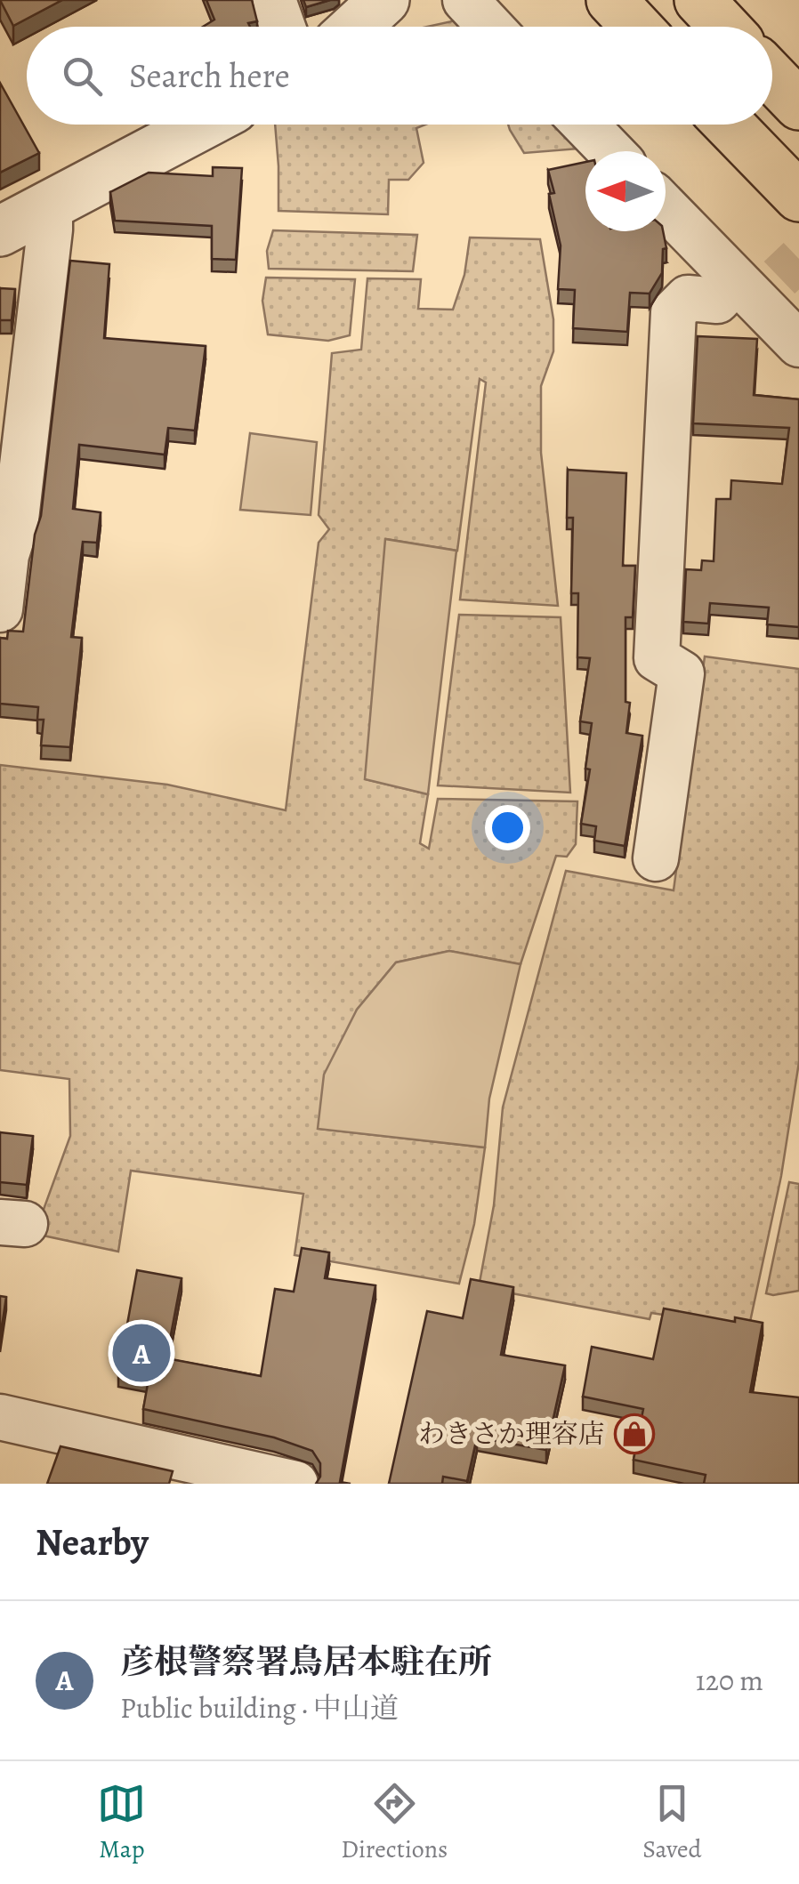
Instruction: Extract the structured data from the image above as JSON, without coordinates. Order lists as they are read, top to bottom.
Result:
{
  "places": {
    "shop": ["わきさか理容店"]
  },
  "north": "left",
  "page": {
    "search": "Search here",
    "pins": "A",
    "heading": "Nearby",
    "list": [
      {
        "mark": "A",
        "name": "彦根警察署鳥居本駐在所",
        "note": "Public building · 中山道",
        "value": "120 m"
      }
    ],
    "nav": ["Map", "Directions", "Saved"]
  }
}
